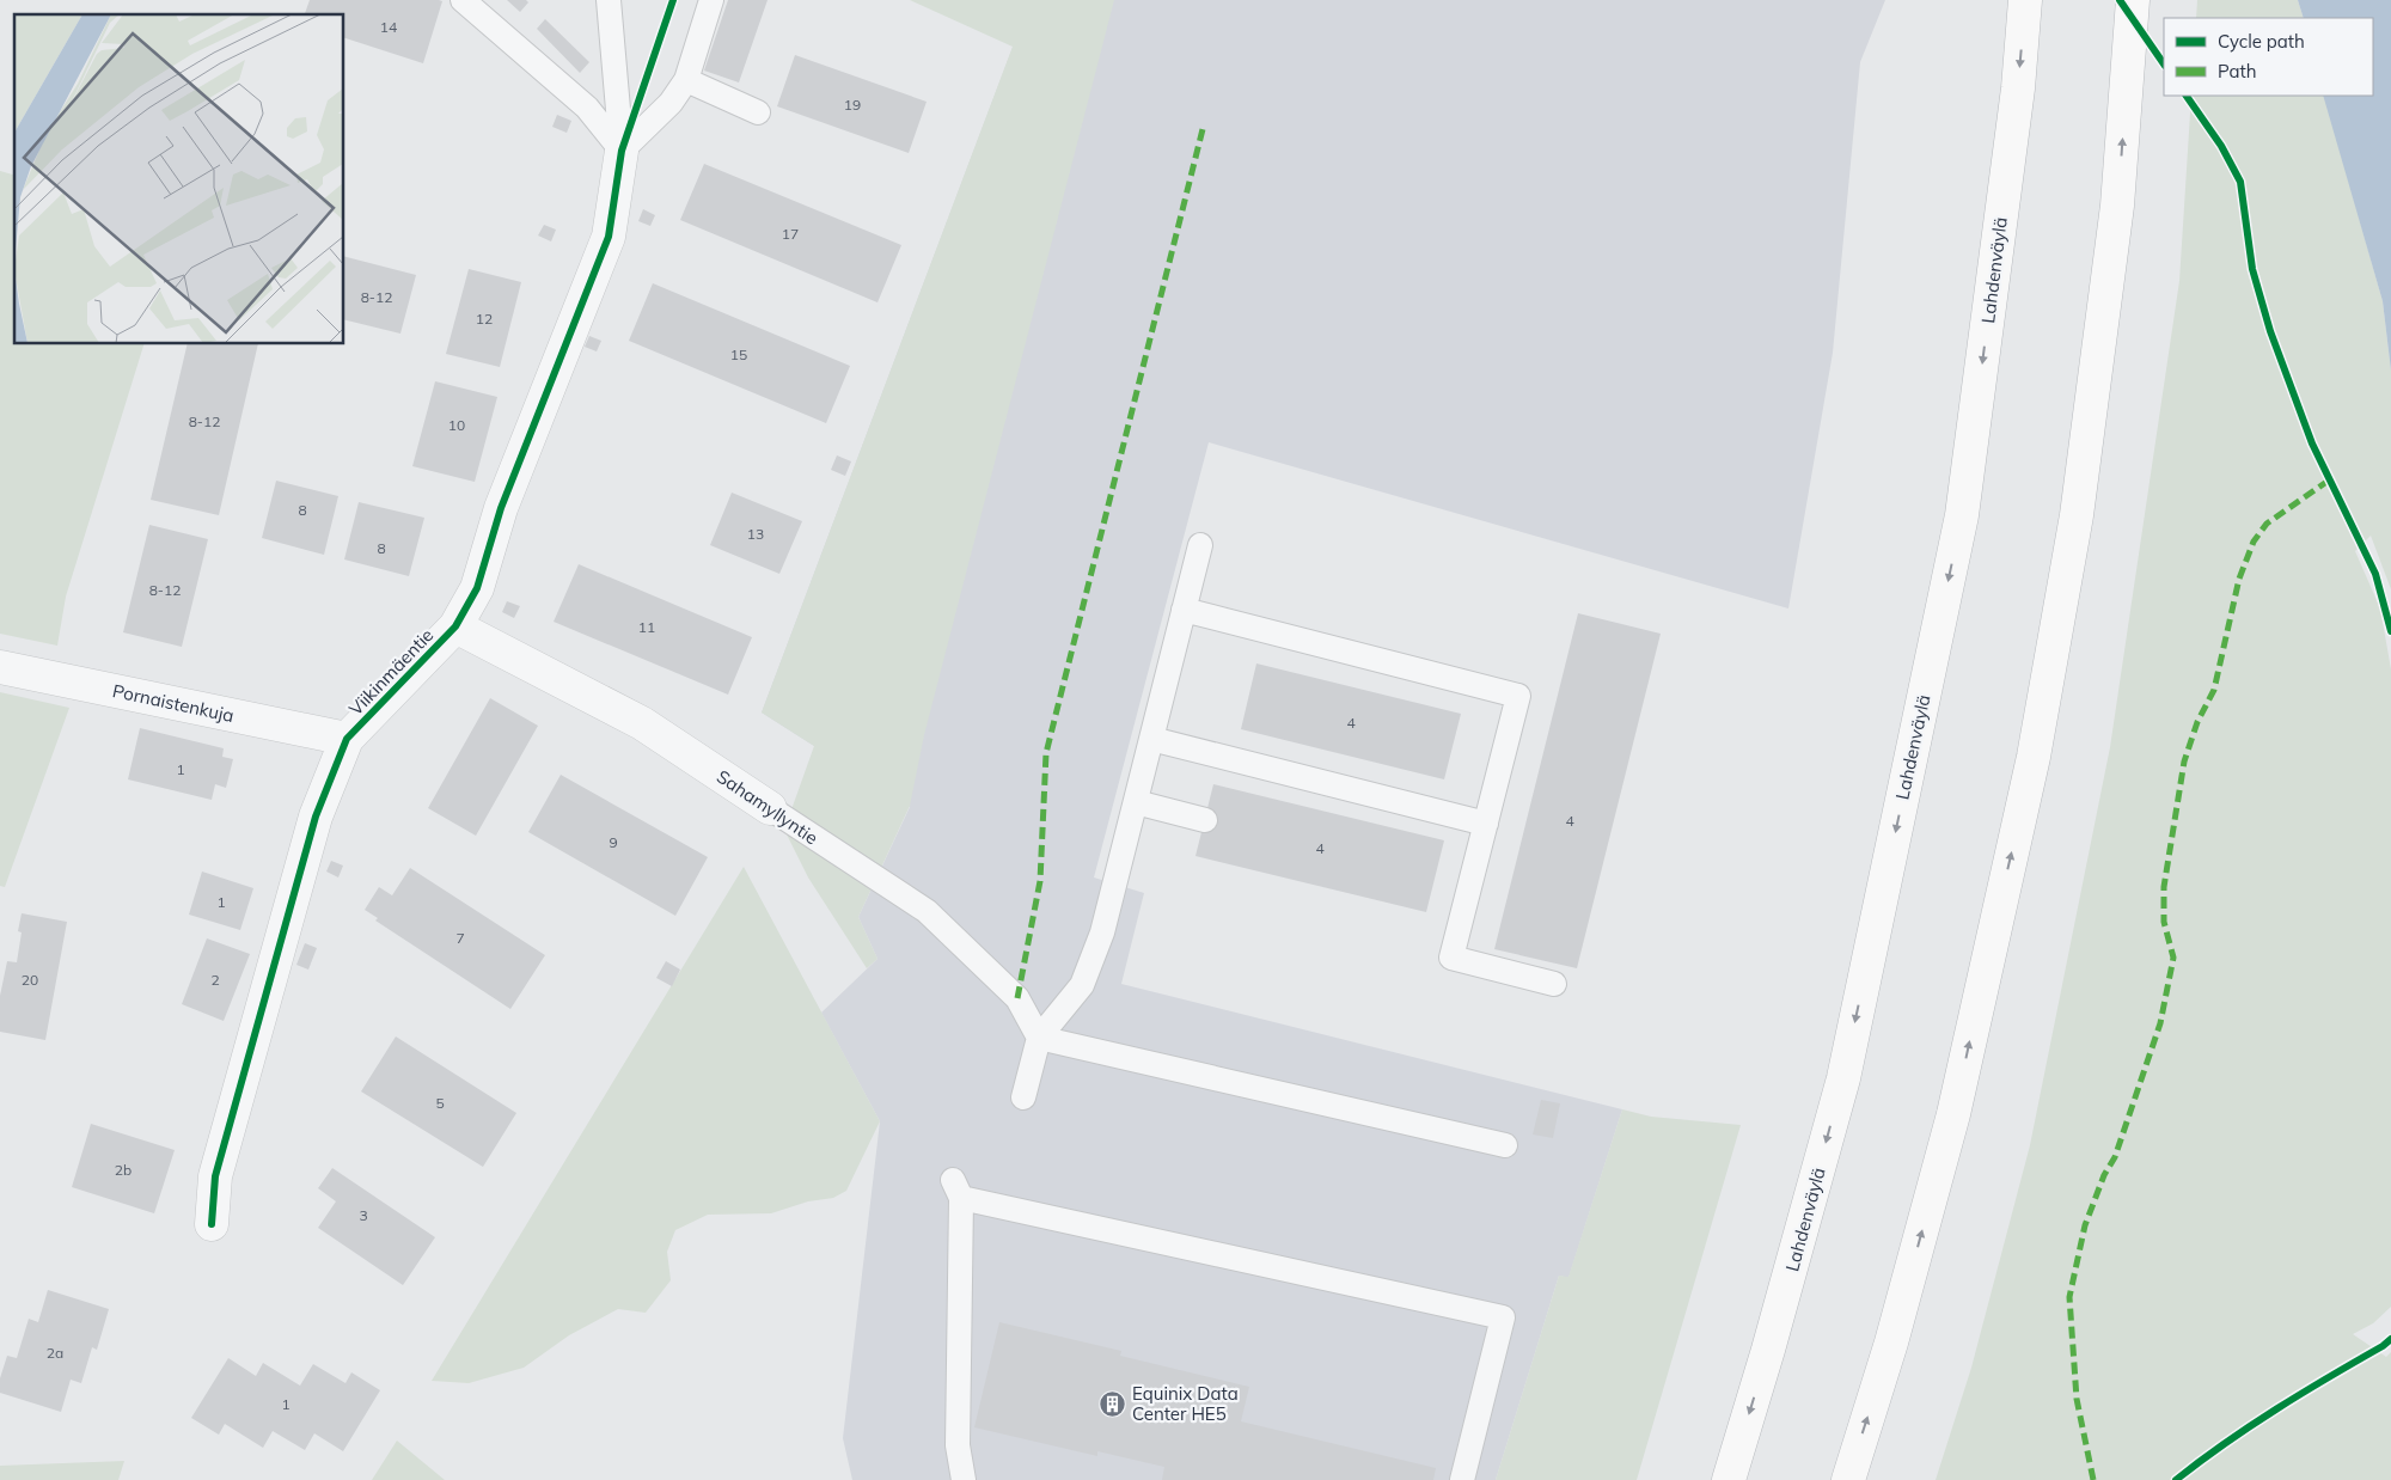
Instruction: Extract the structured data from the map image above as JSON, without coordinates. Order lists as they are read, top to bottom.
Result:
{
  "streets": {
    "highway": ["Lahdenväylä"],
    "street": ["Viikinmäentie", "Pornaistenkuja", "Sahamyllyntie"]
  },
  "crossings": [
    ["Viikinmäentie", "Pornaistenkuja"],
    ["Viikinmäentie", "Sahamyllyntie"]
  ],
  "places": {
    "building": ["Equinix Data Center HE5"]
  },
  "house_numbers": [
    "14",
    "19",
    "17",
    "8-12",
    "12",
    "15",
    "8-12",
    "10",
    "8",
    "13",
    "8",
    "8-12",
    "11",
    "4",
    "1",
    "4",
    "9",
    "4",
    "1",
    "7",
    "20",
    "2",
    "5",
    "2b",
    "3",
    "2a",
    "1"
  ],
  "legend": ["Cycle path", "Path"]
}
